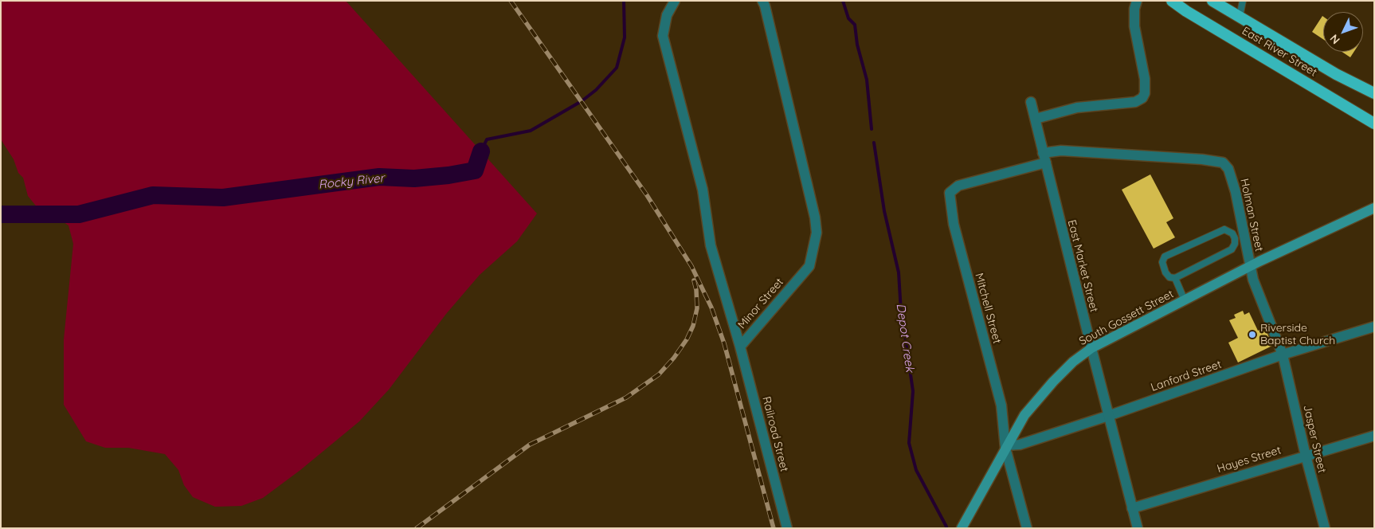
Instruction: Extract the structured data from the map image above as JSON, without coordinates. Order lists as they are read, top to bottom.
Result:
{
  "streets": {
    "highway": ["East River Street"],
    "main road": ["South Gossett Street"],
    "street": [
      "Holman Street",
      "East Market Street",
      "Minor Street",
      "Mitchell Street",
      "Lanford Street",
      "Railroad Street",
      "Jasper Street",
      "Hayes Street"
    ]
  },
  "crossings": [
    ["Holman Street", "East Market Street"],
    ["Holman Street", "Mitchell Street"],
    ["Holman Street", "South Gossett Street"],
    ["Holman Street", "Lanford Street"],
    ["Holman Street", "Jasper Street"],
    ["East Market Street", "Mitchell Street"],
    ["East Market Street", "South Gossett Street"],
    ["East Market Street", "Lanford Street"],
    ["East Market Street", "Hayes Street"],
    ["Minor Street", "Railroad Street"],
    ["Mitchell Street", "South Gossett Street"],
    ["Mitchell Street", "Lanford Street"],
    ["South Gossett Street", "Lanford Street"],
    ["Lanford Street", "Jasper Street"],
    ["Jasper Street", "Hayes Street"]
  ],
  "water": ["Rocky River", "Depot Creek"],
  "places": ["Riverside Baptist Church"],
  "north": "bottom left"
}
